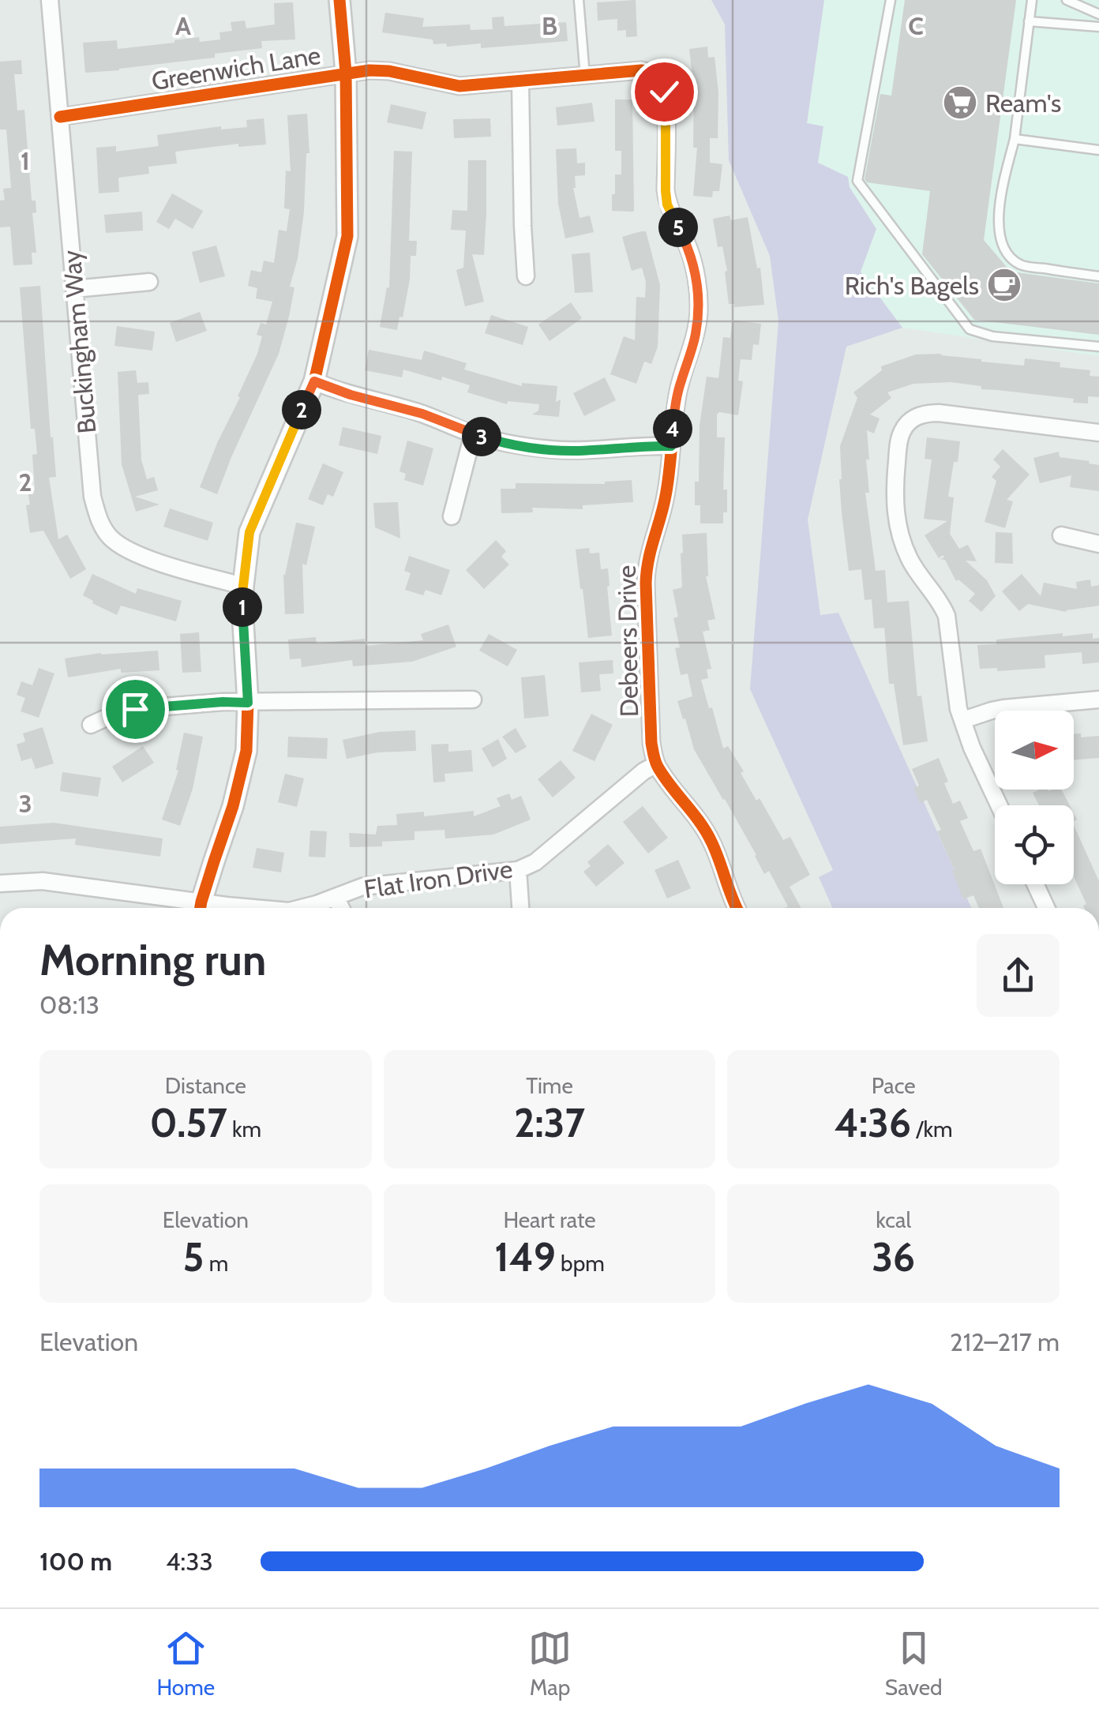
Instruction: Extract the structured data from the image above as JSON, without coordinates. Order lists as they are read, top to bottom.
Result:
{
  "streets": {
    "street": [
      "Greenwich Lane",
      "Buckingham Way",
      "Debeers Drive",
      "Flat Iron Drive"
    ]
  },
  "crossings": [
    ["Greenwich Lane", "Buckingham Way"],
    ["Greenwich Lane", "Debeers Drive"],
    ["Debeers Drive", "Flat Iron Drive"]
  ],
  "places": {
    "supermarket": ["Ream's"],
    "cafe": ["Rich's Bagels"]
  },
  "north": "right",
  "page": {
    "pins": [
      "5",
      "2",
      "4",
      "3",
      "1"
    ],
    "heading": ["Morning run", "08:13"],
    "stats": [
      ["Distance", "0.57 km"],
      ["Time", "2:37"],
      ["Pace", "4:36 /km"],
      ["Elevation", "5 m"],
      ["Heart rate", "149 bpm"],
      ["kcal", "36"]
    ],
    "chart": ["Elevation", "212–217 m"],
    "list": [
      {
        "name": "100 m",
        "note": "4:33"
      }
    ],
    "tabs": ["Home", "Map", "Saved"]
  },
  "grid": {
    "columns": ["A", "B", "C"],
    "rows": ["1", "2", "3"]
  }
}
